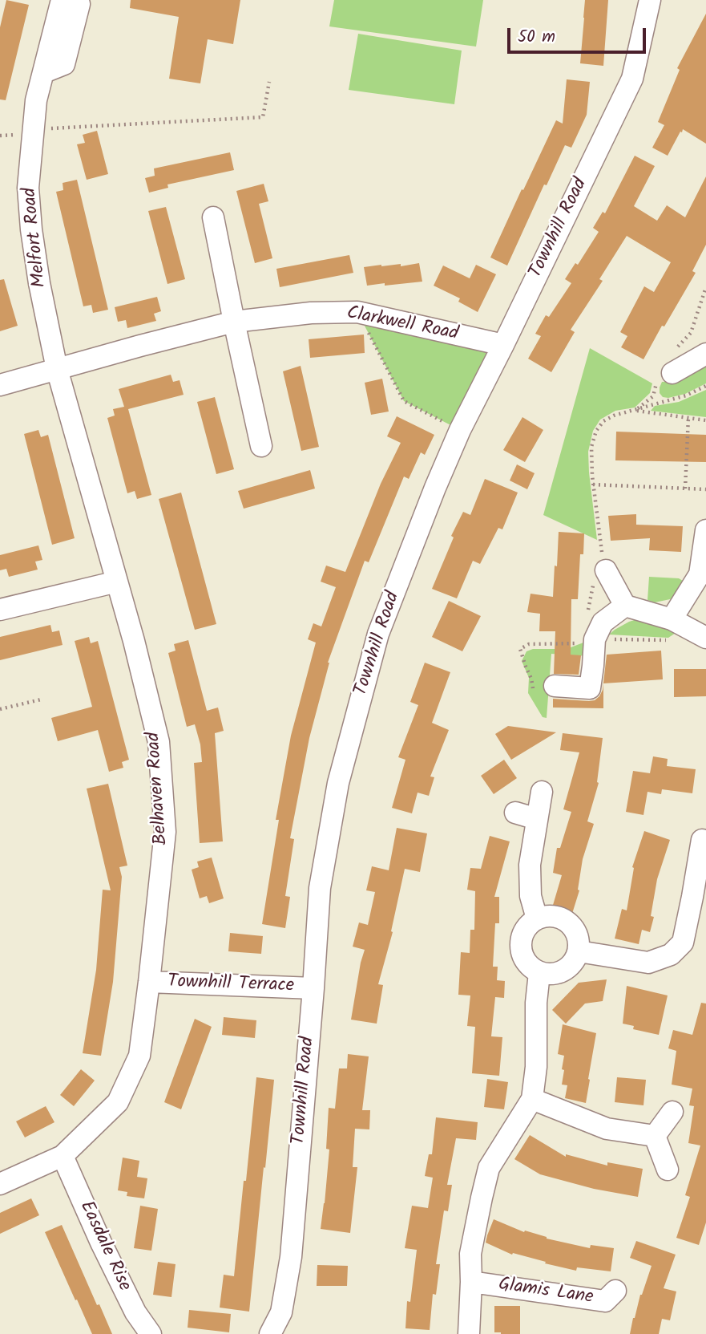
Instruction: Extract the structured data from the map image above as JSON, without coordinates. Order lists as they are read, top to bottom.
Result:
{
  "streets": {
    "street": [
      "Townhill Road",
      "Melfort Road",
      "Clarkwell Road",
      "Belhaven Road",
      "Townhill Terrace",
      "Easdale Rise",
      "Glamis Lane"
    ]
  },
  "crossings": [
    ["Townhill Road", "Clarkwell Road"],
    ["Townhill Road", "Townhill Terrace"],
    ["Melfort Road", "Clarkwell Road"],
    ["Melfort Road", "Belhaven Road"],
    ["Clarkwell Road", "Belhaven Road"],
    ["Belhaven Road", "Townhill Terrace"],
    ["Belhaven Road", "Easdale Rise"]
  ],
  "scale_bar": "50 m"
}
